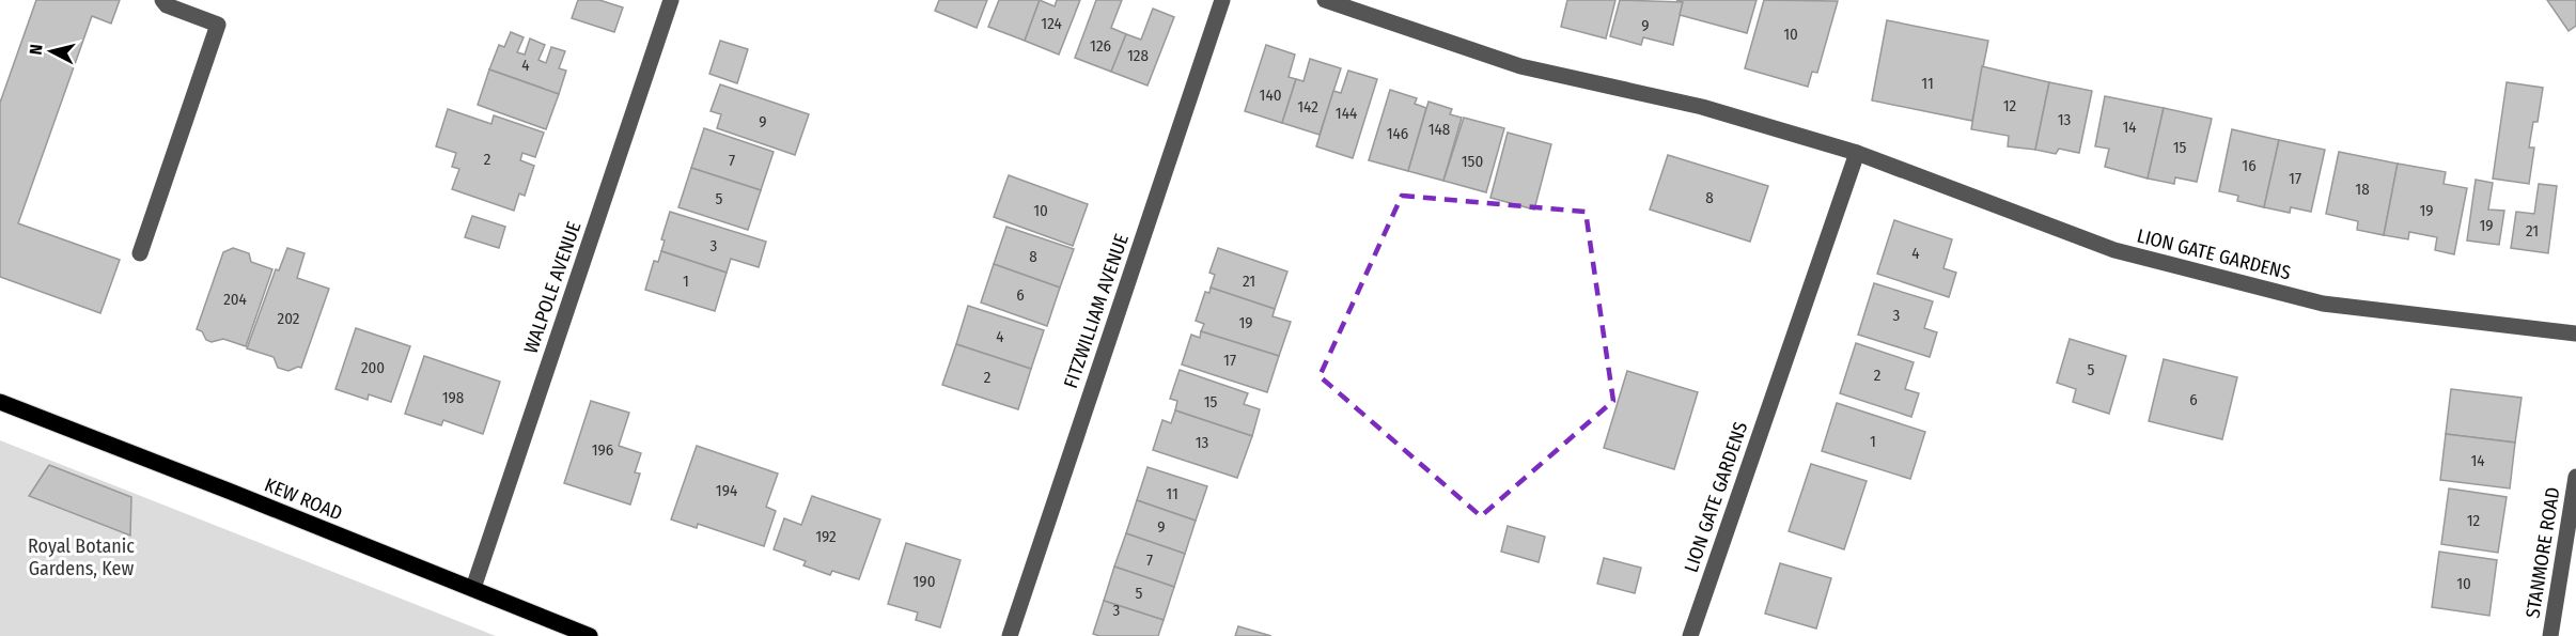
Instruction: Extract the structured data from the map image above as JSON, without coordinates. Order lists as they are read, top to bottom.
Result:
{
  "streets": {
    "main road": ["KEW ROAD"],
    "street": [
      "LION GATE GARDENS",
      "WALPOLE AVENUE",
      "FITZWILLIAM AVENUE",
      "STANMORE ROAD"
    ]
  },
  "crossings": [
    ["WALPOLE AVENUE", "KEW ROAD"]
  ],
  "parks": ["Royal Botanic Gardens, Kew"],
  "house_numbers": [
    "124",
    "9",
    "10",
    "126",
    "128",
    "4",
    "11",
    "140",
    "12",
    "142",
    "144",
    "13",
    "9",
    "14",
    "148",
    "146",
    "15",
    "2",
    "7",
    "150",
    "16",
    "17",
    "18",
    "8",
    "5",
    "10",
    "19",
    "19",
    "21",
    "3",
    "4",
    "8",
    "1",
    "21",
    "6",
    "204",
    "3",
    "202",
    "19",
    "4",
    "17",
    "200",
    "5",
    "2",
    "2",
    "198",
    "6",
    "15",
    "1",
    "13",
    "196",
    "14",
    "194",
    "11",
    "12",
    "9",
    "192",
    "7",
    "190",
    "10",
    "5",
    "3"
  ],
  "north": "left"
}
